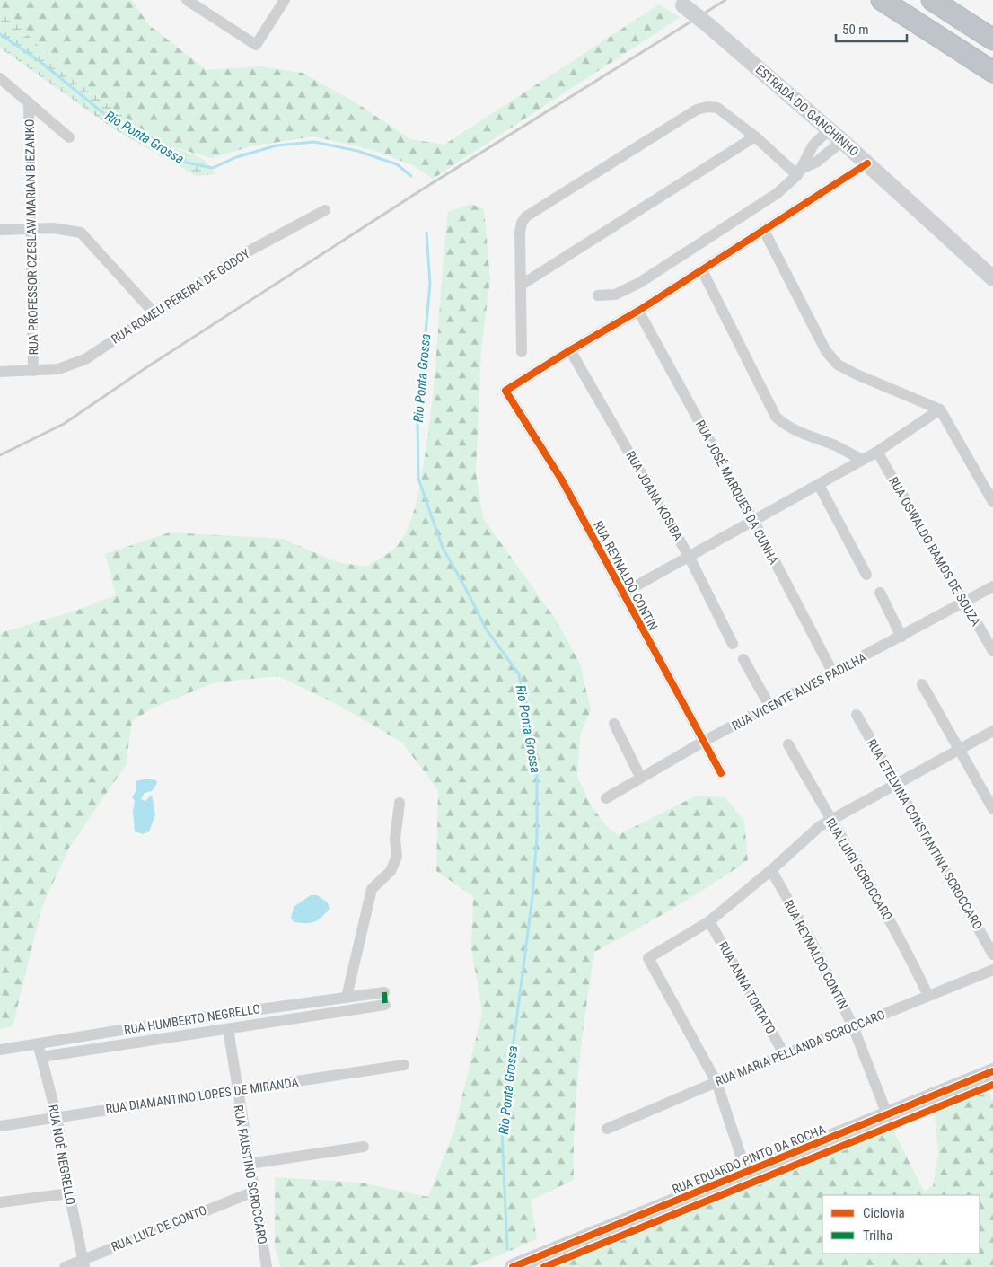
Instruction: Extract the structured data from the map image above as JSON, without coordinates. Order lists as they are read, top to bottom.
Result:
{
  "streets": {
    "main road": ["ESTRADA DO GANCHINHO", "RUA EDUARDO PINTO DA ROCHA"],
    "street": [
      "RUA PROFESSOR CZESLAW MARIAN BIEZANKO",
      "RUA ROMEU PEREIRA DE GODOY",
      "RUA JOSÉ MARQUES DA CUNHA",
      "RUA JOANA KOSIBA",
      "RUA OSWALDO RAMOS DE SOUZA",
      "RUA REYNALDO CONTIN",
      "RUA VICENTE ALVES PADILHA",
      "RUA ETELVINA CONSTANTINA SCROCCARO",
      "RUA LUIGI SCROCCARO",
      "RUA ANNA TORTATO",
      "RUA HUMBERTO NEGRELLO",
      "RUA MARIA PELLANDA SCROCCARO",
      "RUA DIAMANTINO LOPES DE MIRANDA",
      "RUA NOÉ NEGRELLO",
      "RUA FAUSTINO SCROCCARO",
      "RUA LUIZ DE CONTO"
    ]
  },
  "crossings": [
    ["RUA PROFESSOR CZESLAW MARIAN BIEZANKO", "RUA ROMEU PEREIRA DE GODOY"],
    ["RUA JOSÉ MARQUES DA CUNHA", "RUA VICENTE ALVES PADILHA"],
    ["RUA JOANA KOSIBA", "RUA REYNALDO CONTIN"],
    ["RUA OSWALDO RAMOS DE SOUZA", "RUA VICENTE ALVES PADILHA"],
    ["RUA REYNALDO CONTIN", "RUA VICENTE ALVES PADILHA"],
    ["RUA REYNALDO CONTIN", "RUA MARIA PELLANDA SCROCCARO"],
    ["RUA REYNALDO CONTIN", "RUA EDUARDO PINTO DA ROCHA"],
    ["RUA LUIGI SCROCCARO", "RUA MARIA PELLANDA SCROCCARO"],
    ["RUA ANNA TORTATO", "RUA MARIA PELLANDA SCROCCARO"],
    ["RUA HUMBERTO NEGRELLO", "RUA NOÉ NEGRELLO"],
    ["RUA HUMBERTO NEGRELLO", "RUA FAUSTINO SCROCCARO"],
    ["RUA DIAMANTINO LOPES DE MIRANDA", "RUA NOÉ NEGRELLO"],
    ["RUA DIAMANTINO LOPES DE MIRANDA", "RUA FAUSTINO SCROCCARO"],
    ["RUA NOÉ NEGRELLO", "RUA LUIZ DE CONTO"],
    ["RUA FAUSTINO SCROCCARO", "RUA LUIZ DE CONTO"]
  ],
  "water": ["Rio Ponta Grossa"],
  "legend": ["Ciclovia", "Trilha"],
  "scale_bar": "50 m"
}
